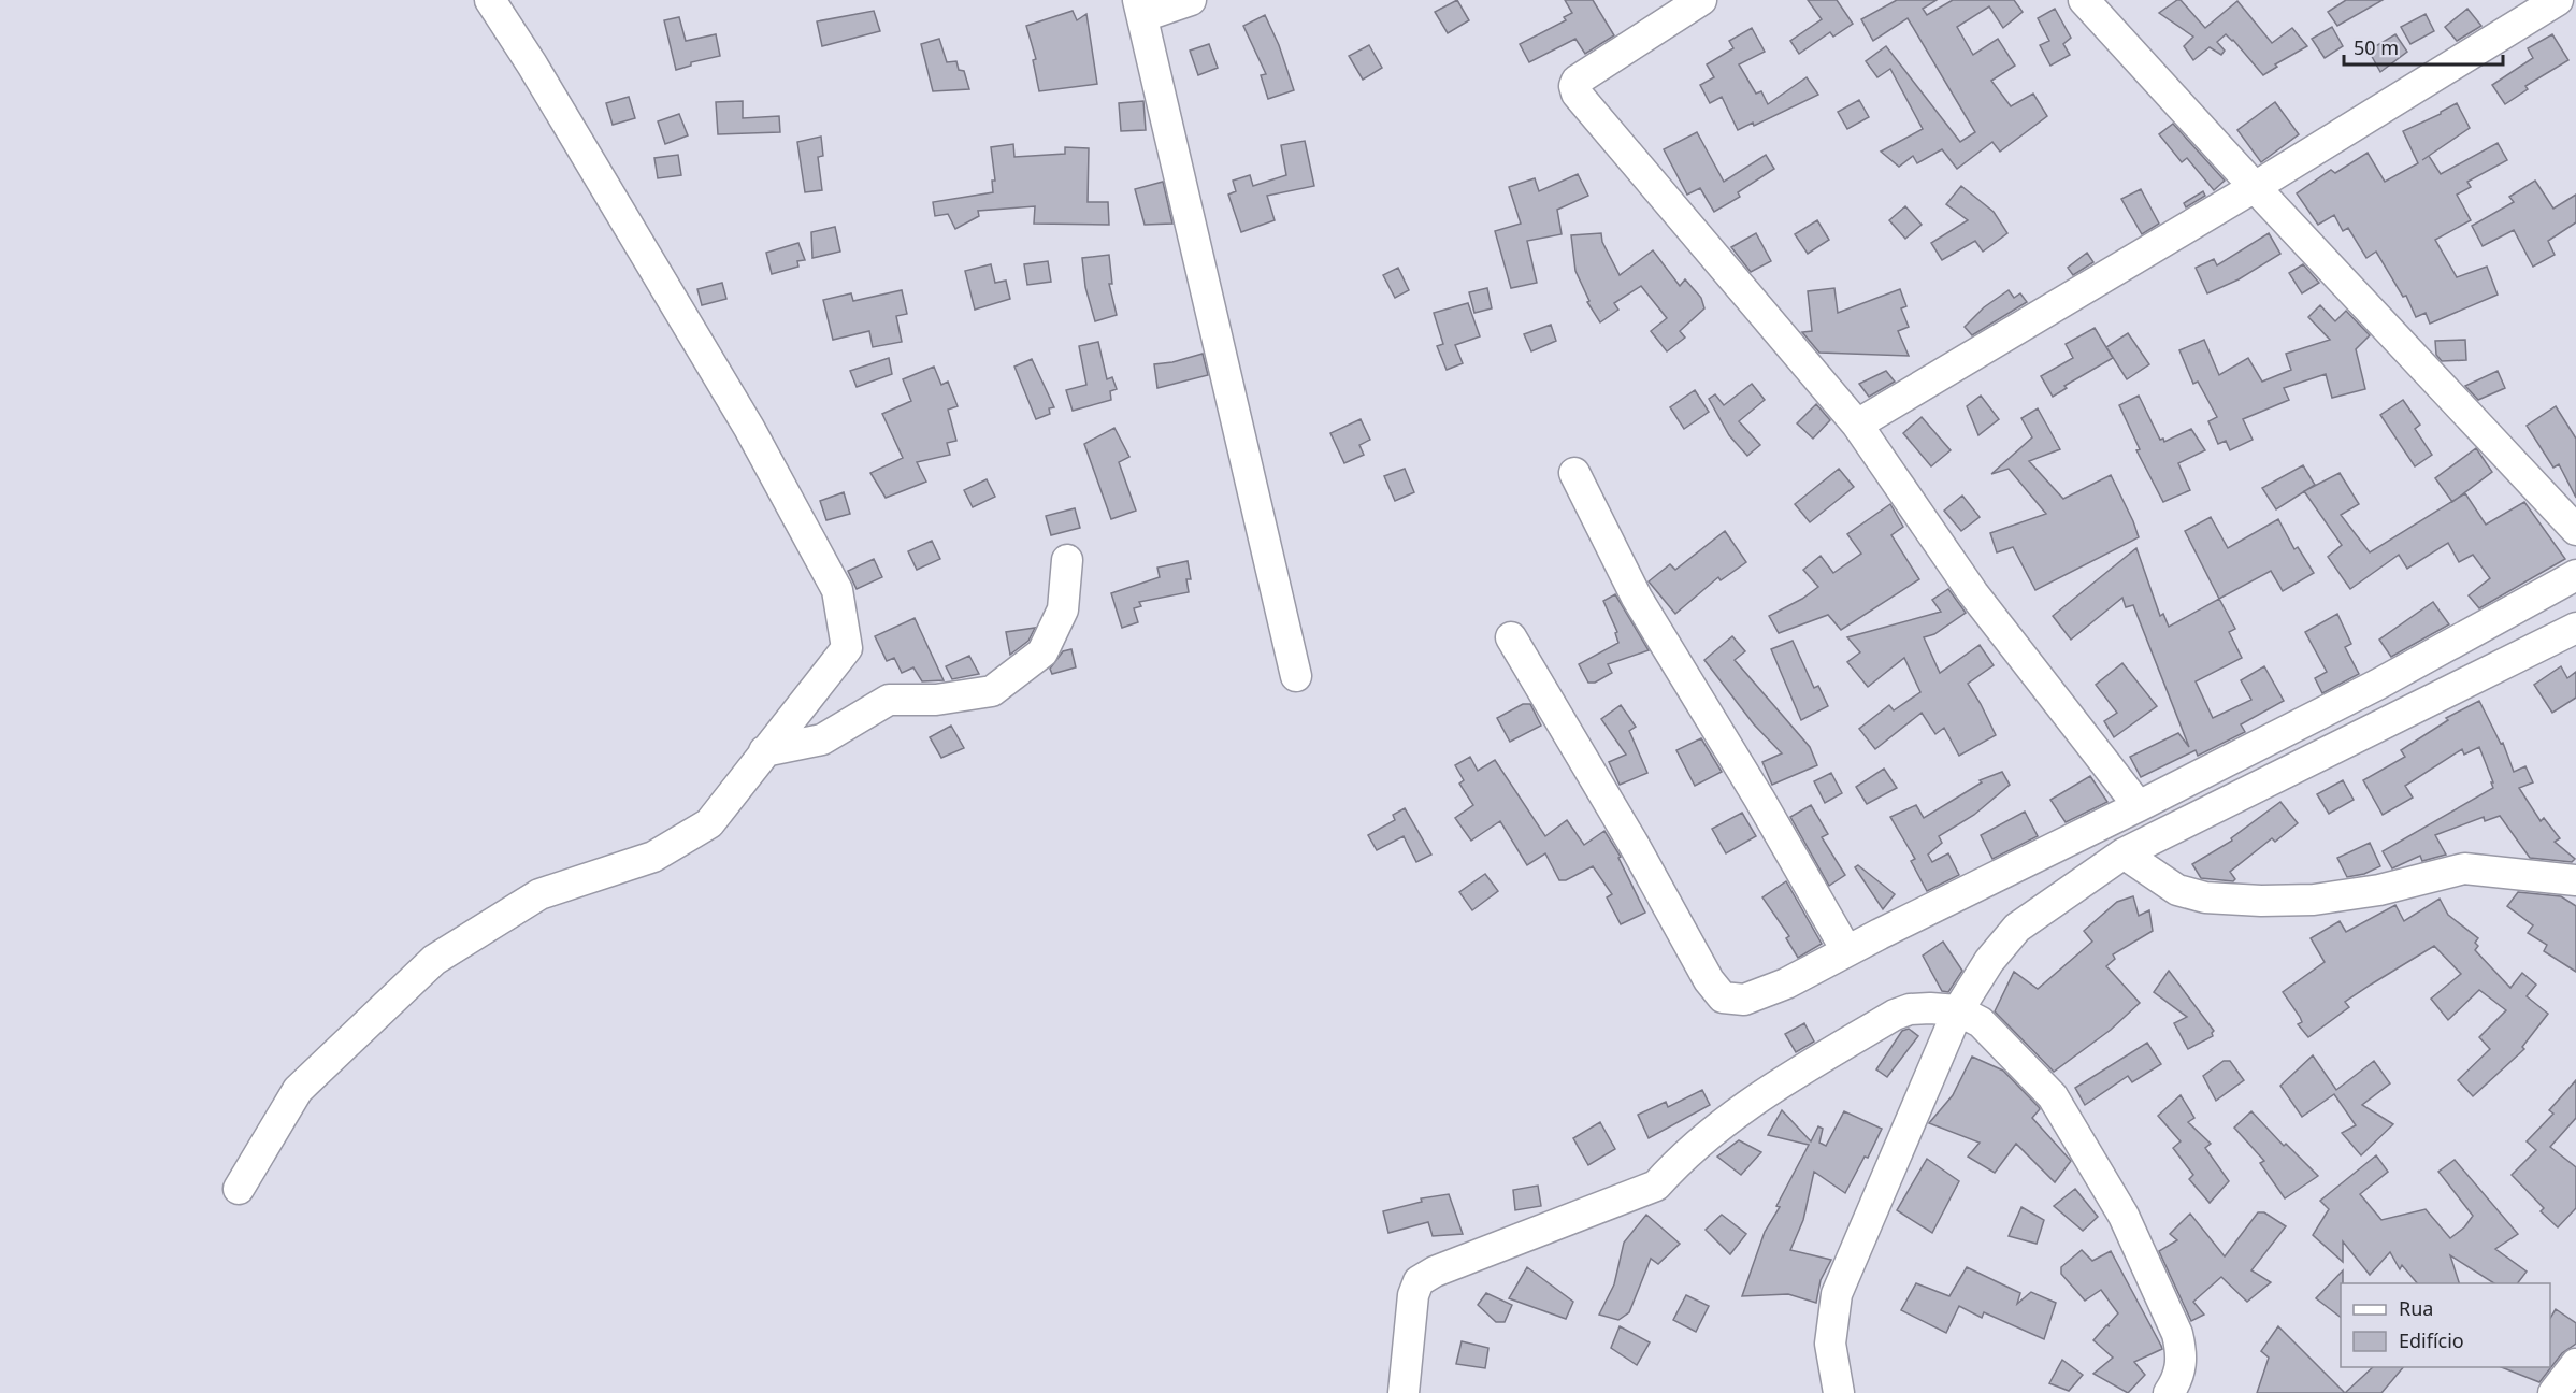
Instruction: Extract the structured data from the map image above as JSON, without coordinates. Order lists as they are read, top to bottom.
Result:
{
  "legend": ["Rua", "Edifício"],
  "scale_bar": "50 m"
}
